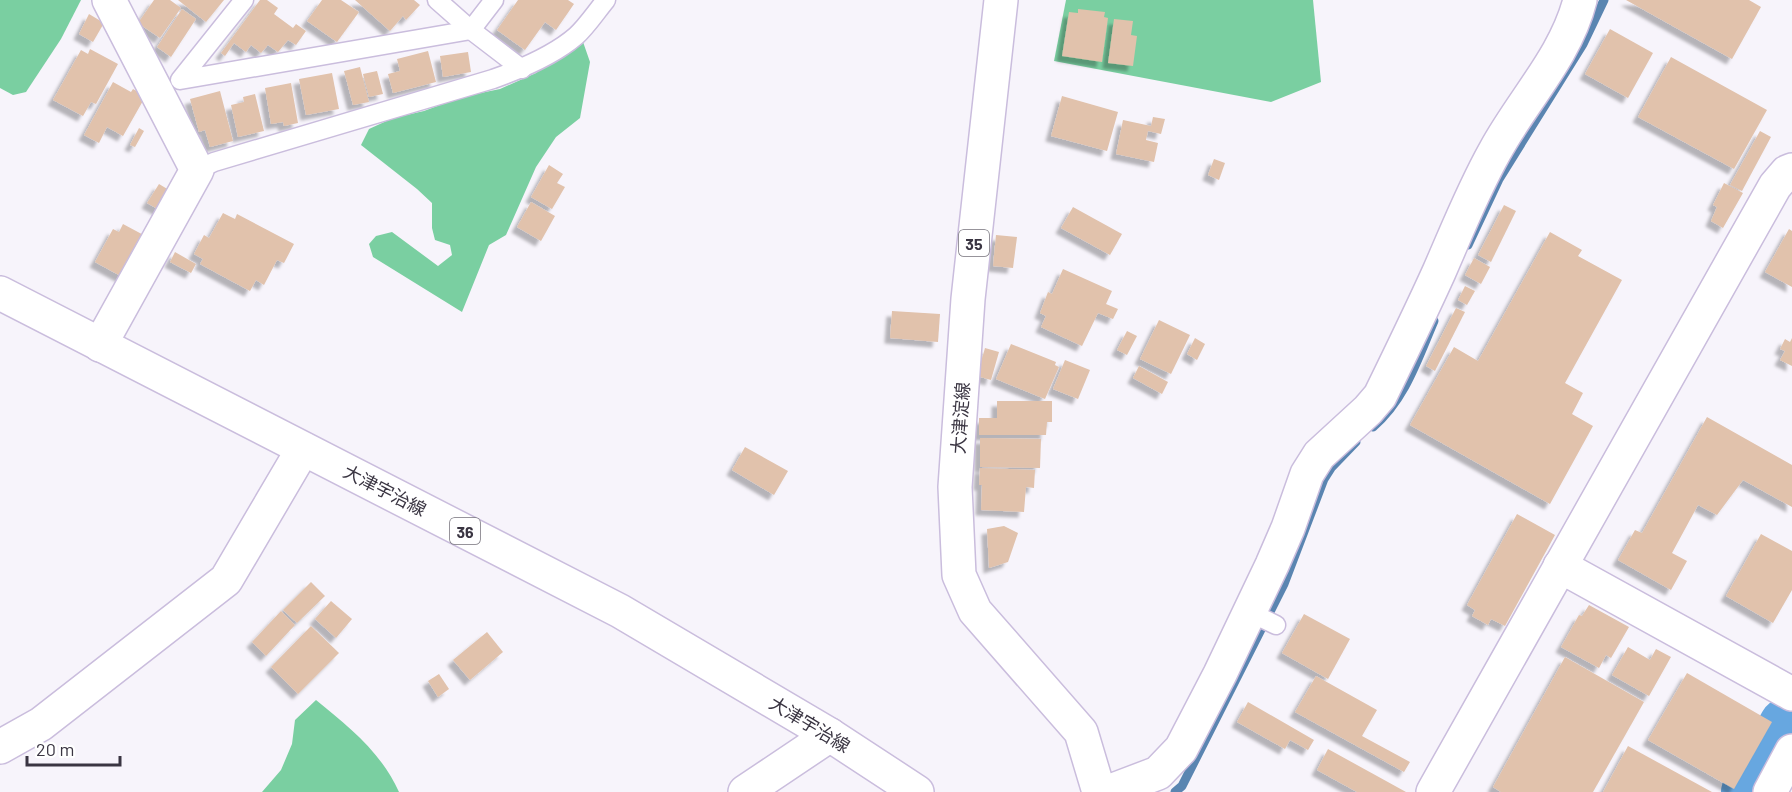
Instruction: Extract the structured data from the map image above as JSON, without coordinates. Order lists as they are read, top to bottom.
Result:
{
  "streets": {
    "street": [
      "35",
      "大津淀線",
      "大津宇治線",
      "36"
    ]
  },
  "scale_bar": "20 m"
}
